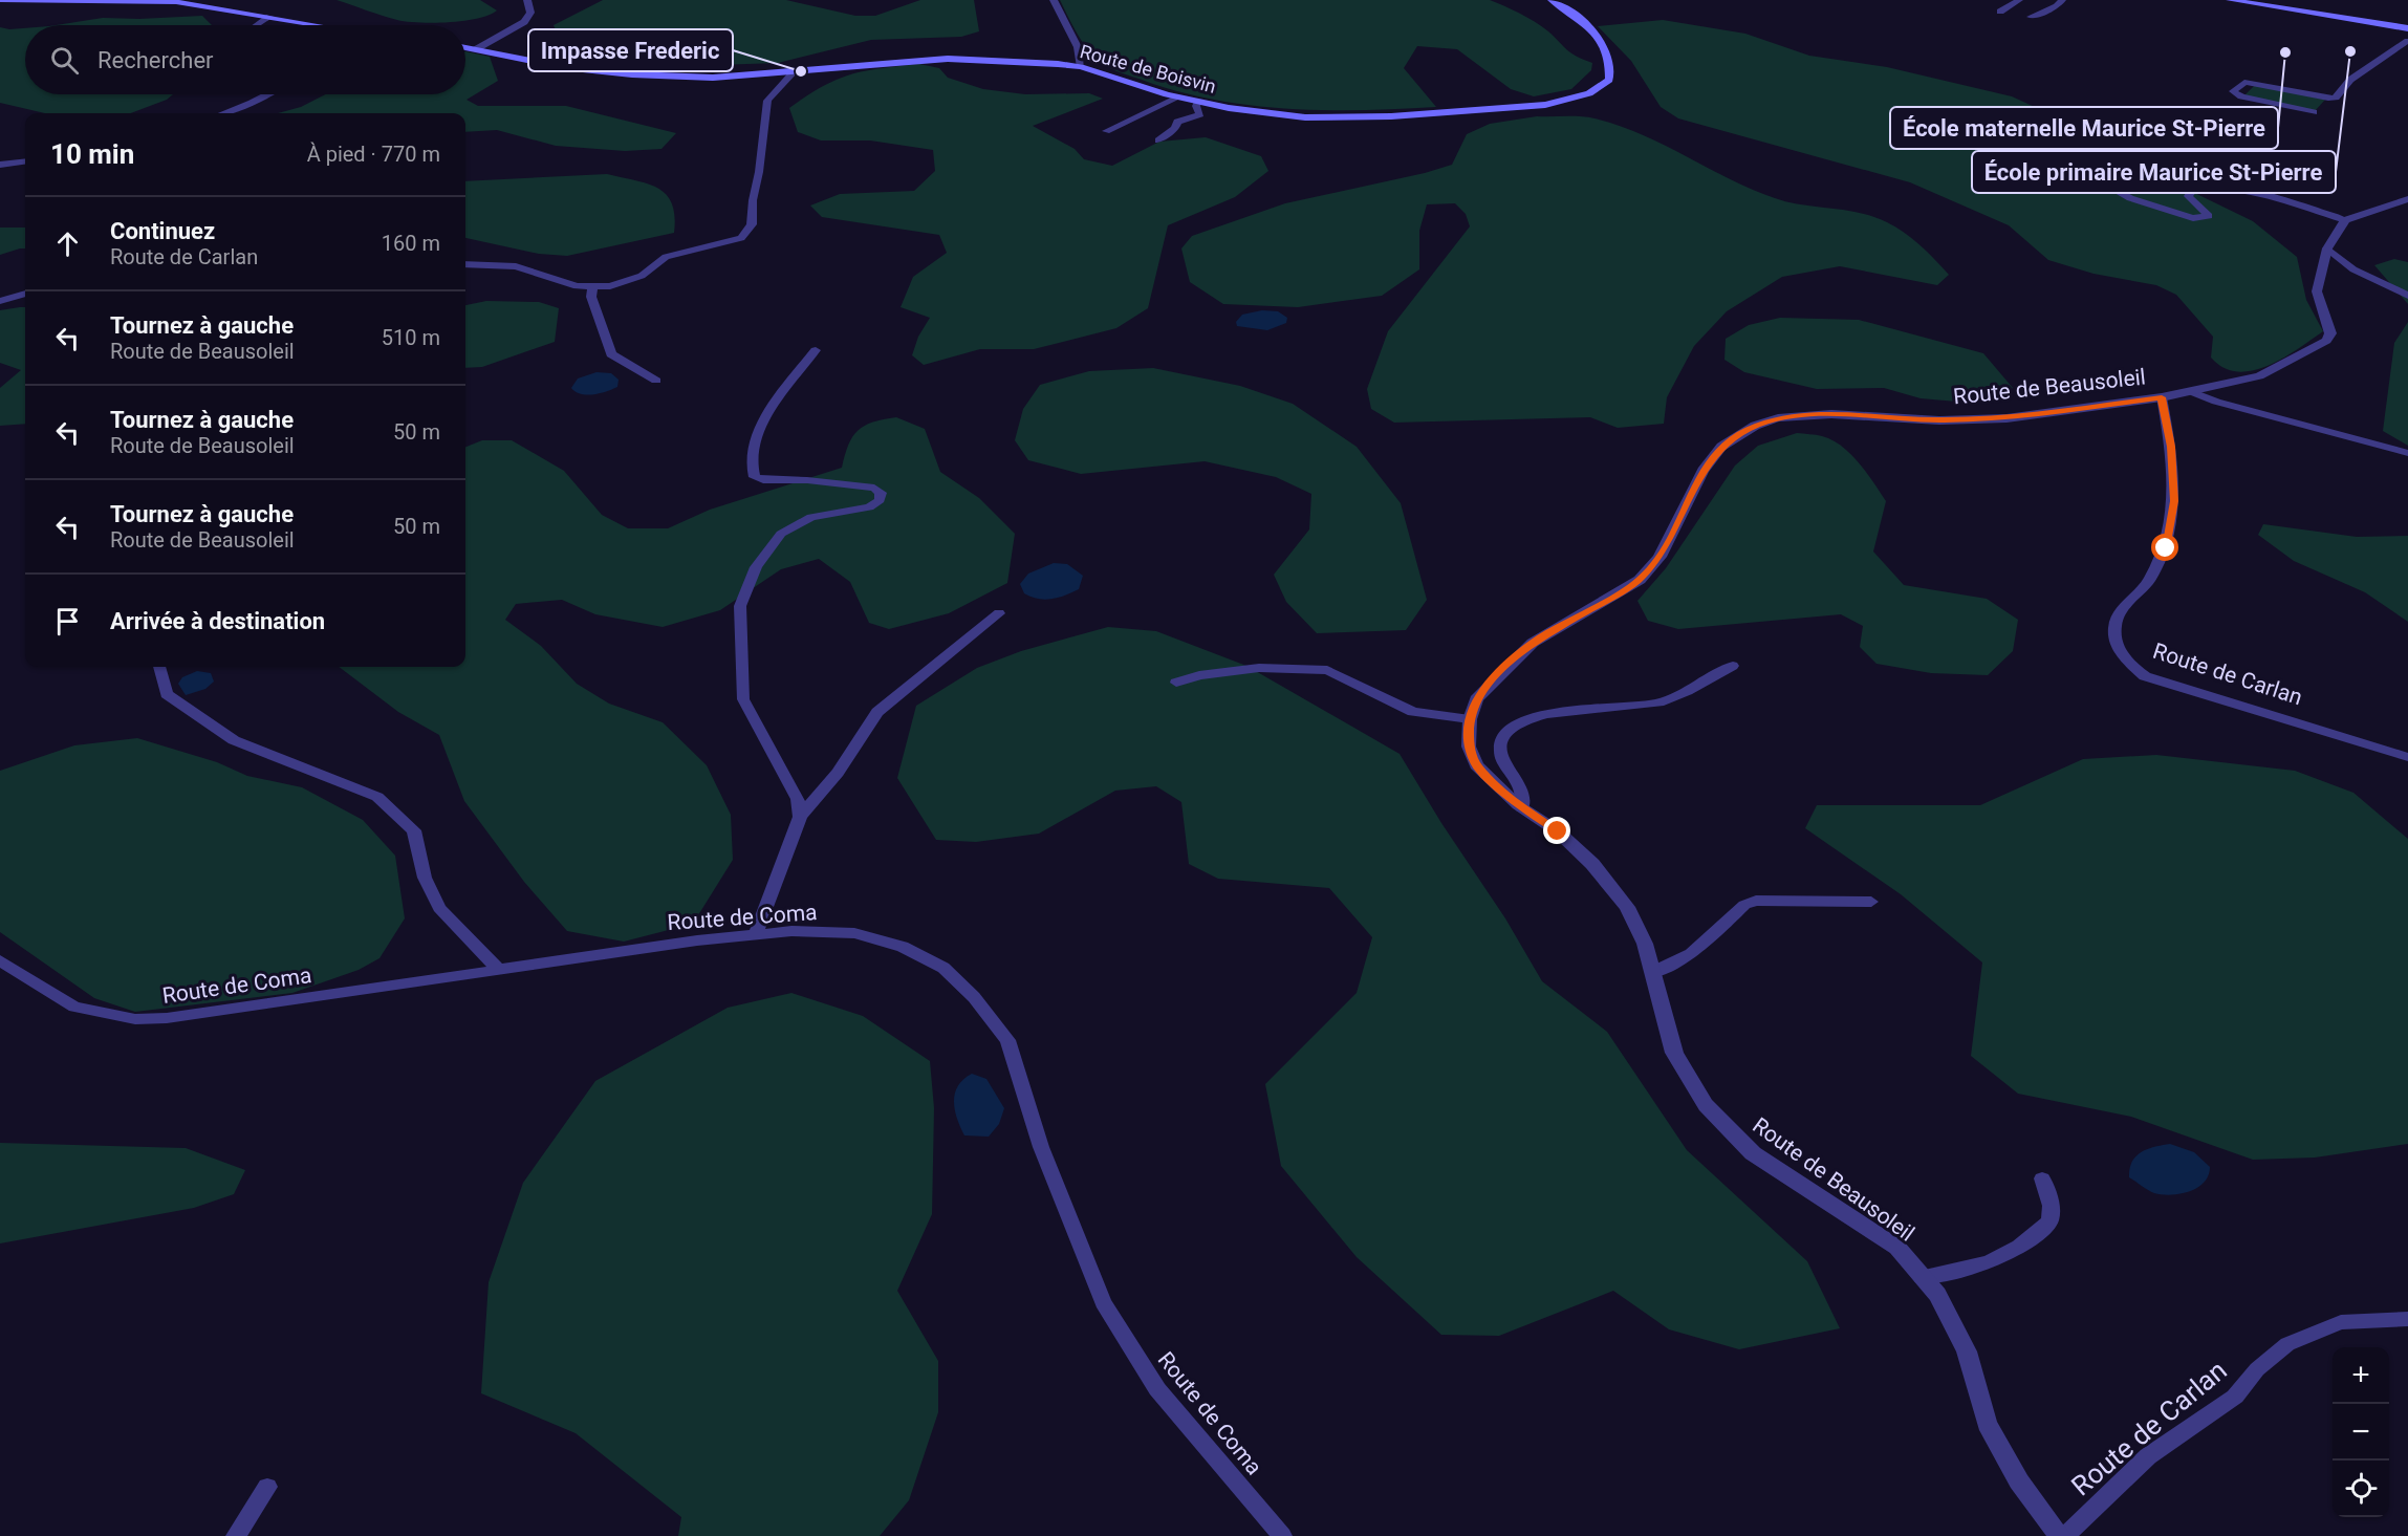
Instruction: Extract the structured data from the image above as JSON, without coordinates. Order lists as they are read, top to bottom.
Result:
{
  "streets": {
    "main road": ["Route de Boisvin"],
    "street": ["Route de Beausoleil", "Route de Carlan", "Route de Coma"]
  },
  "crossings": [
    ["Route de Beausoleil", "Route de Carlan"]
  ],
  "places": ["École primaire Maurice St-Pierre", "École maternelle Maurice St-Pierre", "Impasse Frederic"],
  "page": {
    "search": "Rechercher",
    "heading": ["10 min", "À pied · 770 m"],
    "list": [
      ["Continuez", "Route de Carlan", "160 m"],
      ["Tournez à gauche", "Route de Beausoleil", "510 m"],
      ["Tournez à gauche", "Route de Beausoleil", "50 m"],
      ["Tournez à gauche", "Route de Beausoleil", "50 m"],
      "Arrivée à destination"
    ],
    "map_buttons": ["+", "−"]
  }
}
